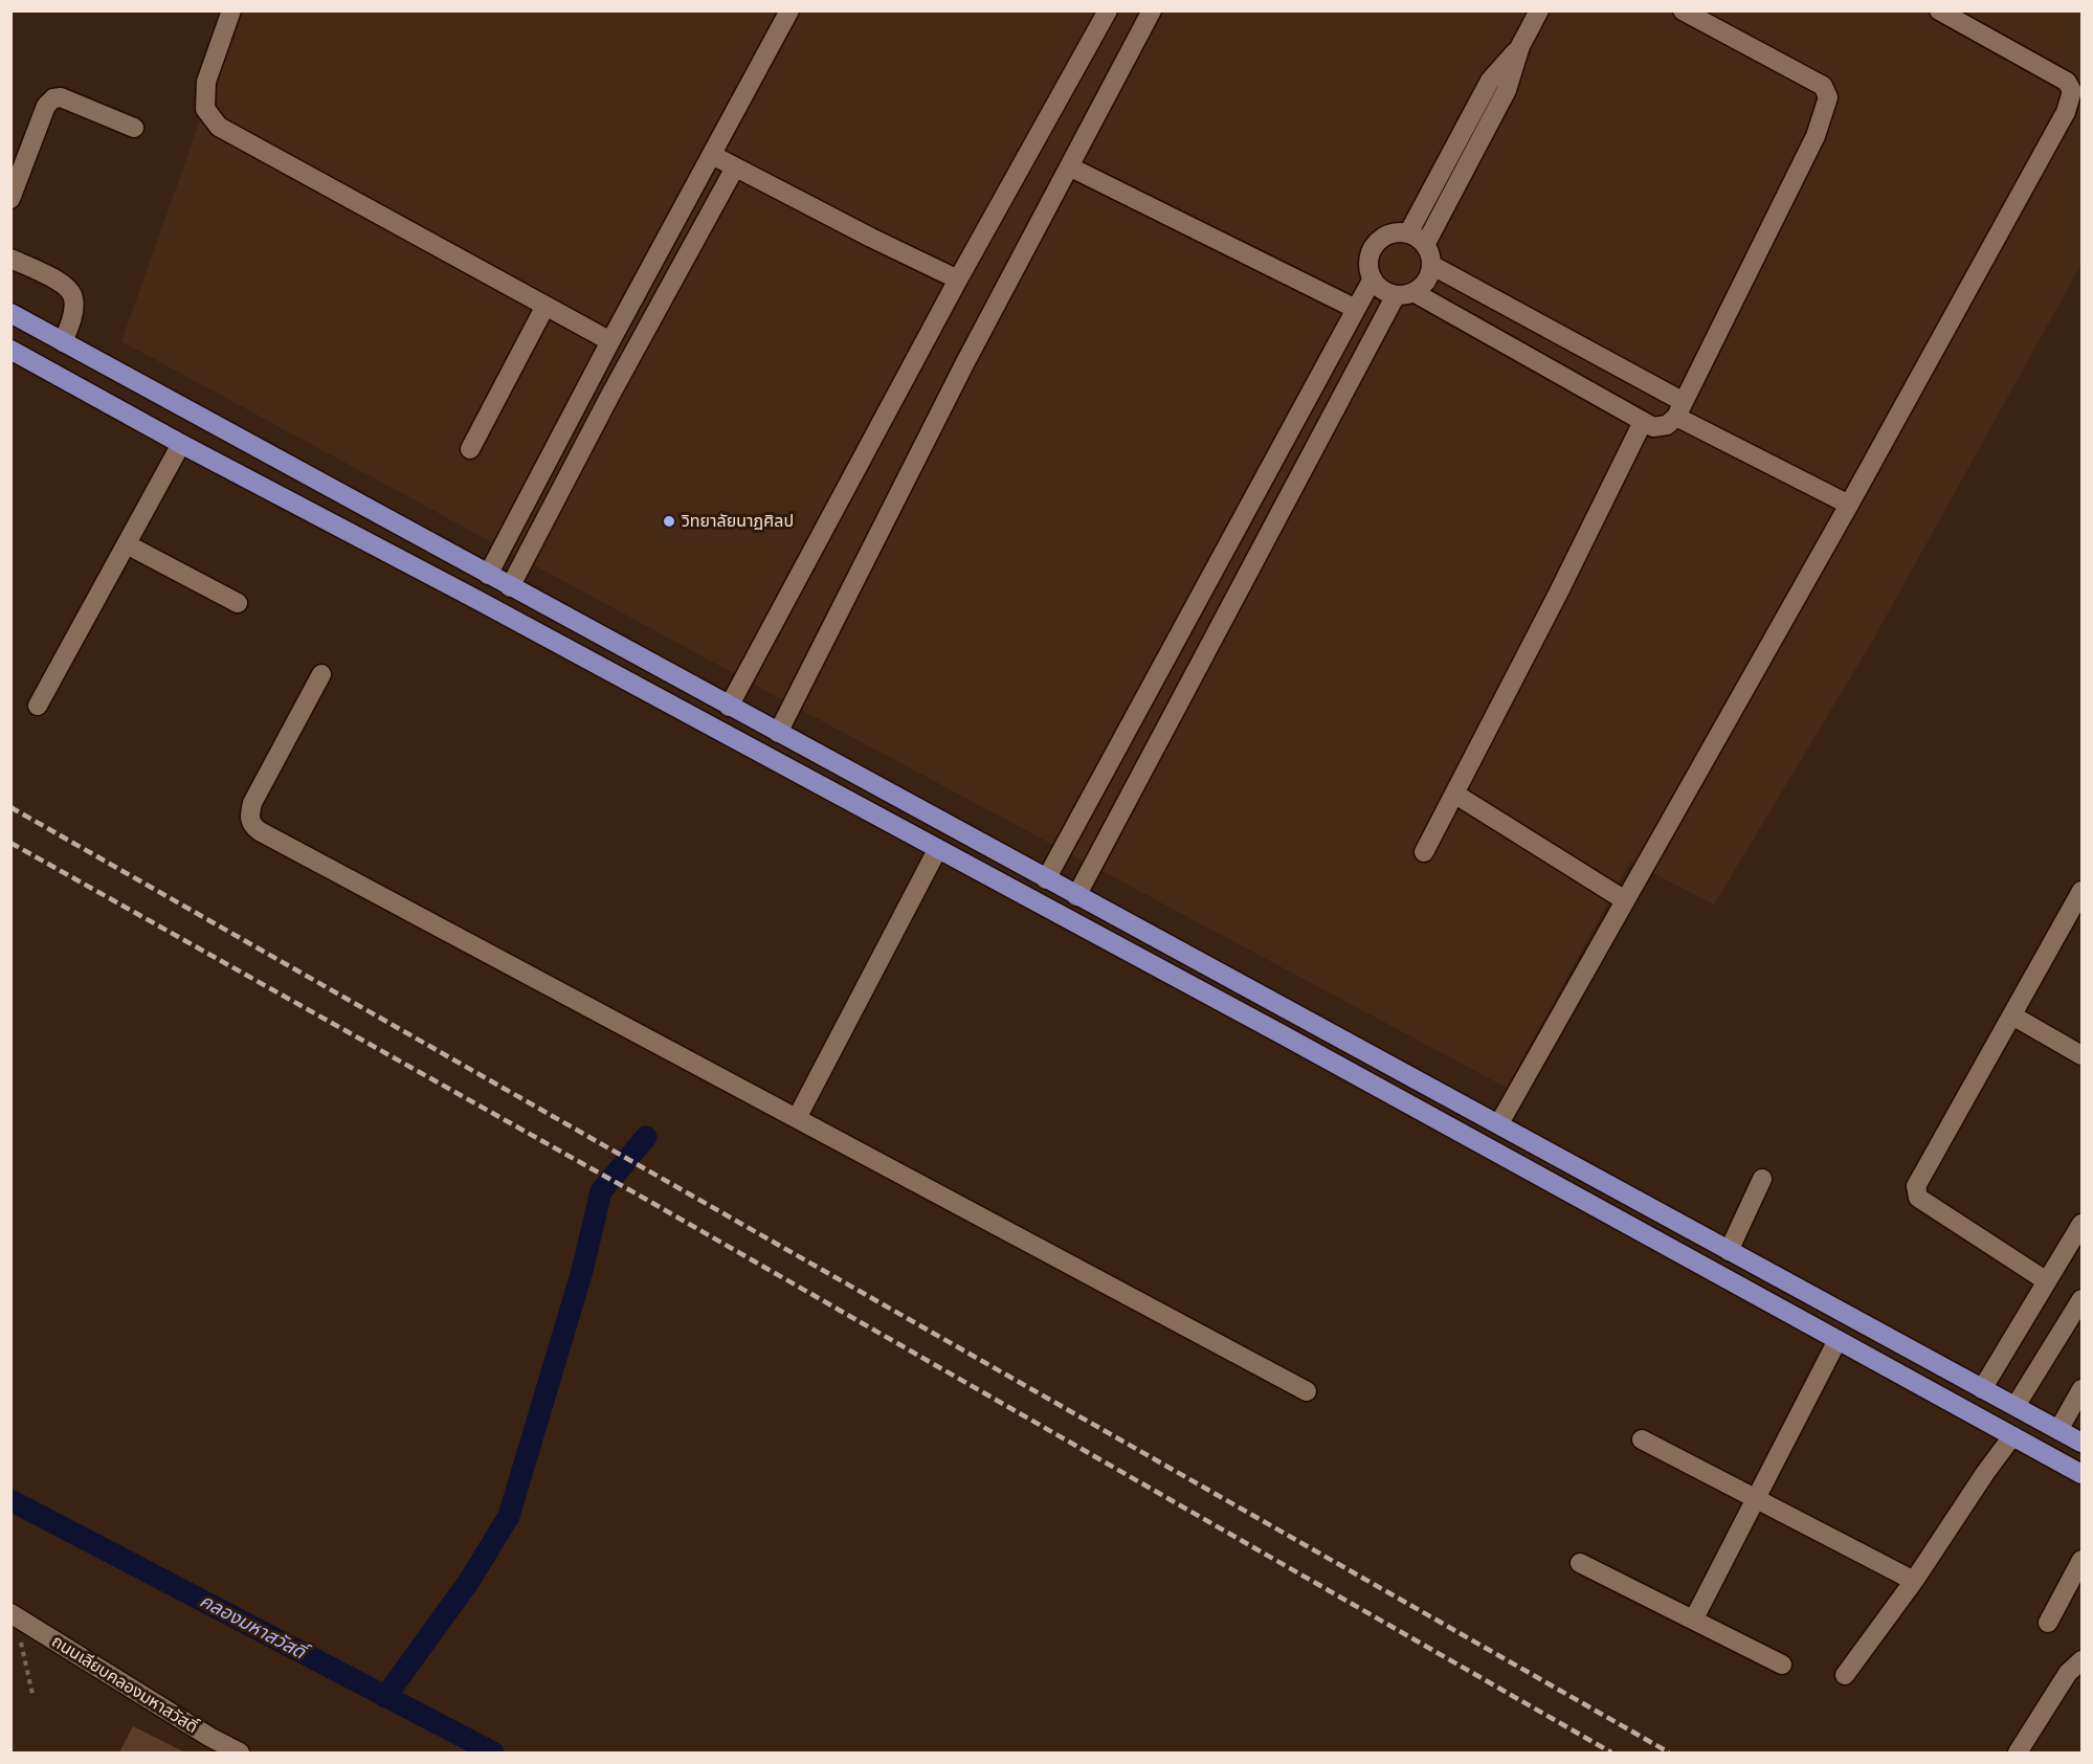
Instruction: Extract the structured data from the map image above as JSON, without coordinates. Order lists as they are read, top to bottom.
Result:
{
  "streets": {
    "street": ["ถนนเลียบคลองมหาสวัสดิ์"]
  },
  "water": ["คลองมหาสวัสดิ์"],
  "places": ["วิทยาลัยนาฏศิลป"]
}
